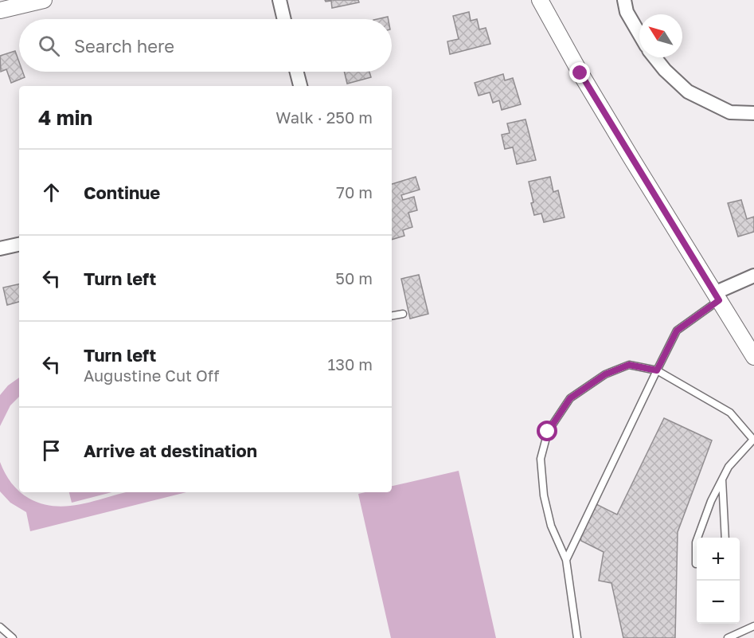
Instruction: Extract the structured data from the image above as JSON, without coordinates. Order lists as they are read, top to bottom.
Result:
{
  "north": "top left",
  "page": {
    "search": "Search here",
    "heading": ["4 min", "Walk · 250 m"],
    "list": [
      ["Continue", "70 m"],
      ["Turn left", "50 m"],
      ["Turn left", "Augustine Cut Off", "130 m"],
      "Arrive at destination"
    ],
    "map_buttons": ["+", "−"]
  }
}
